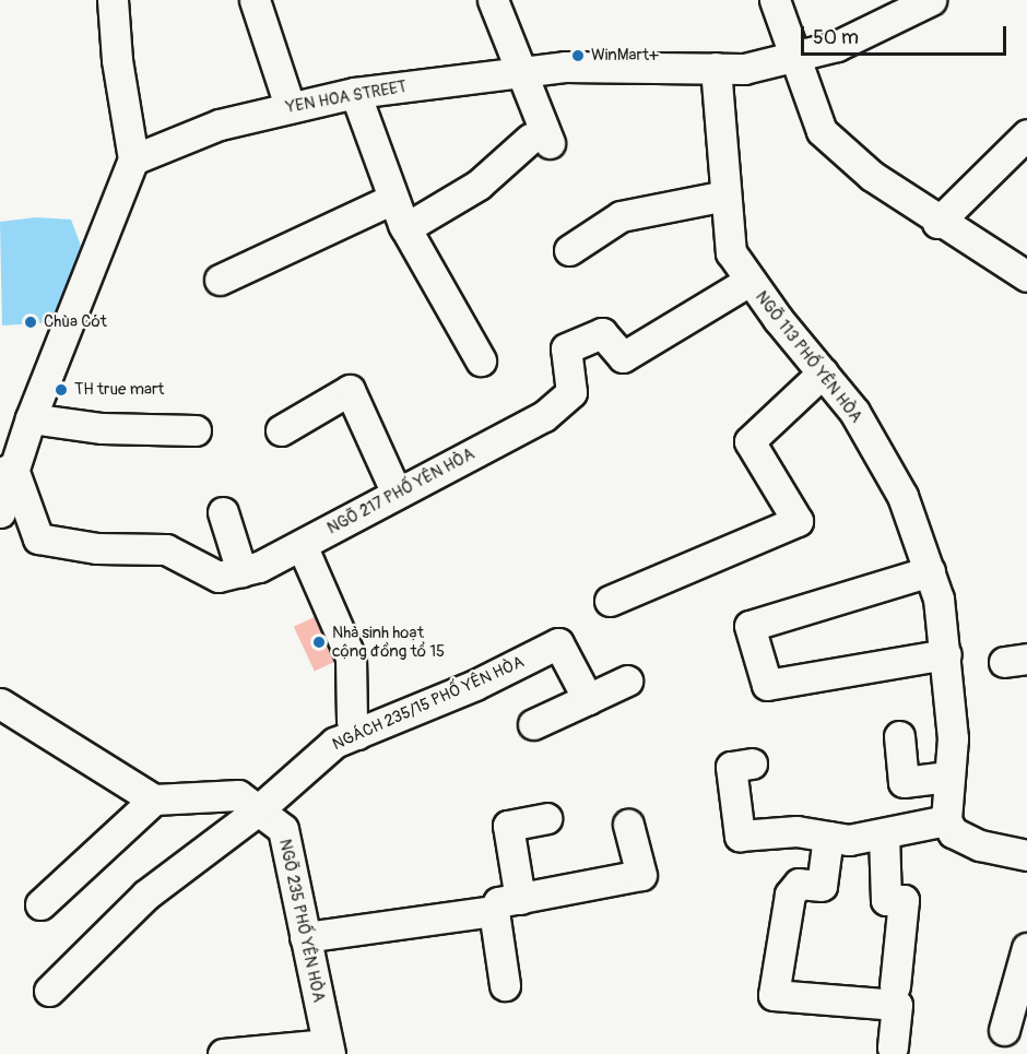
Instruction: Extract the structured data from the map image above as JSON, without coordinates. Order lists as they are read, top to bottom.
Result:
{
  "streets": {
    "street": [
      "YEN HOA STREET",
      "NGÕ 113 PHỐ YÊN HÒA",
      "NGÕ 217 PHỐ YÊN HÒA",
      "NGÁCH 235/15 PHỐ YÊN HÒA",
      "NGÕ 235 PHỐ YÊN HÒA"
    ]
  },
  "crossings": [
    ["YEN HOA STREET", "NGÕ 113 PHỐ YÊN HÒA"],
    ["NGÕ 113 PHỐ YÊN HÒA", "NGÕ 217 PHỐ YÊN HÒA"],
    ["NGÁCH 235/15 PHỐ YÊN HÒA", "NGÕ 235 PHỐ YÊN HÒA"]
  ],
  "places": [
    "WinMart+",
    "Chùa Cót",
    "TH true mart",
    "Nhà sinh hoạt cộng đồng tổ 15"
  ],
  "scale_bar": "50 m"
}
